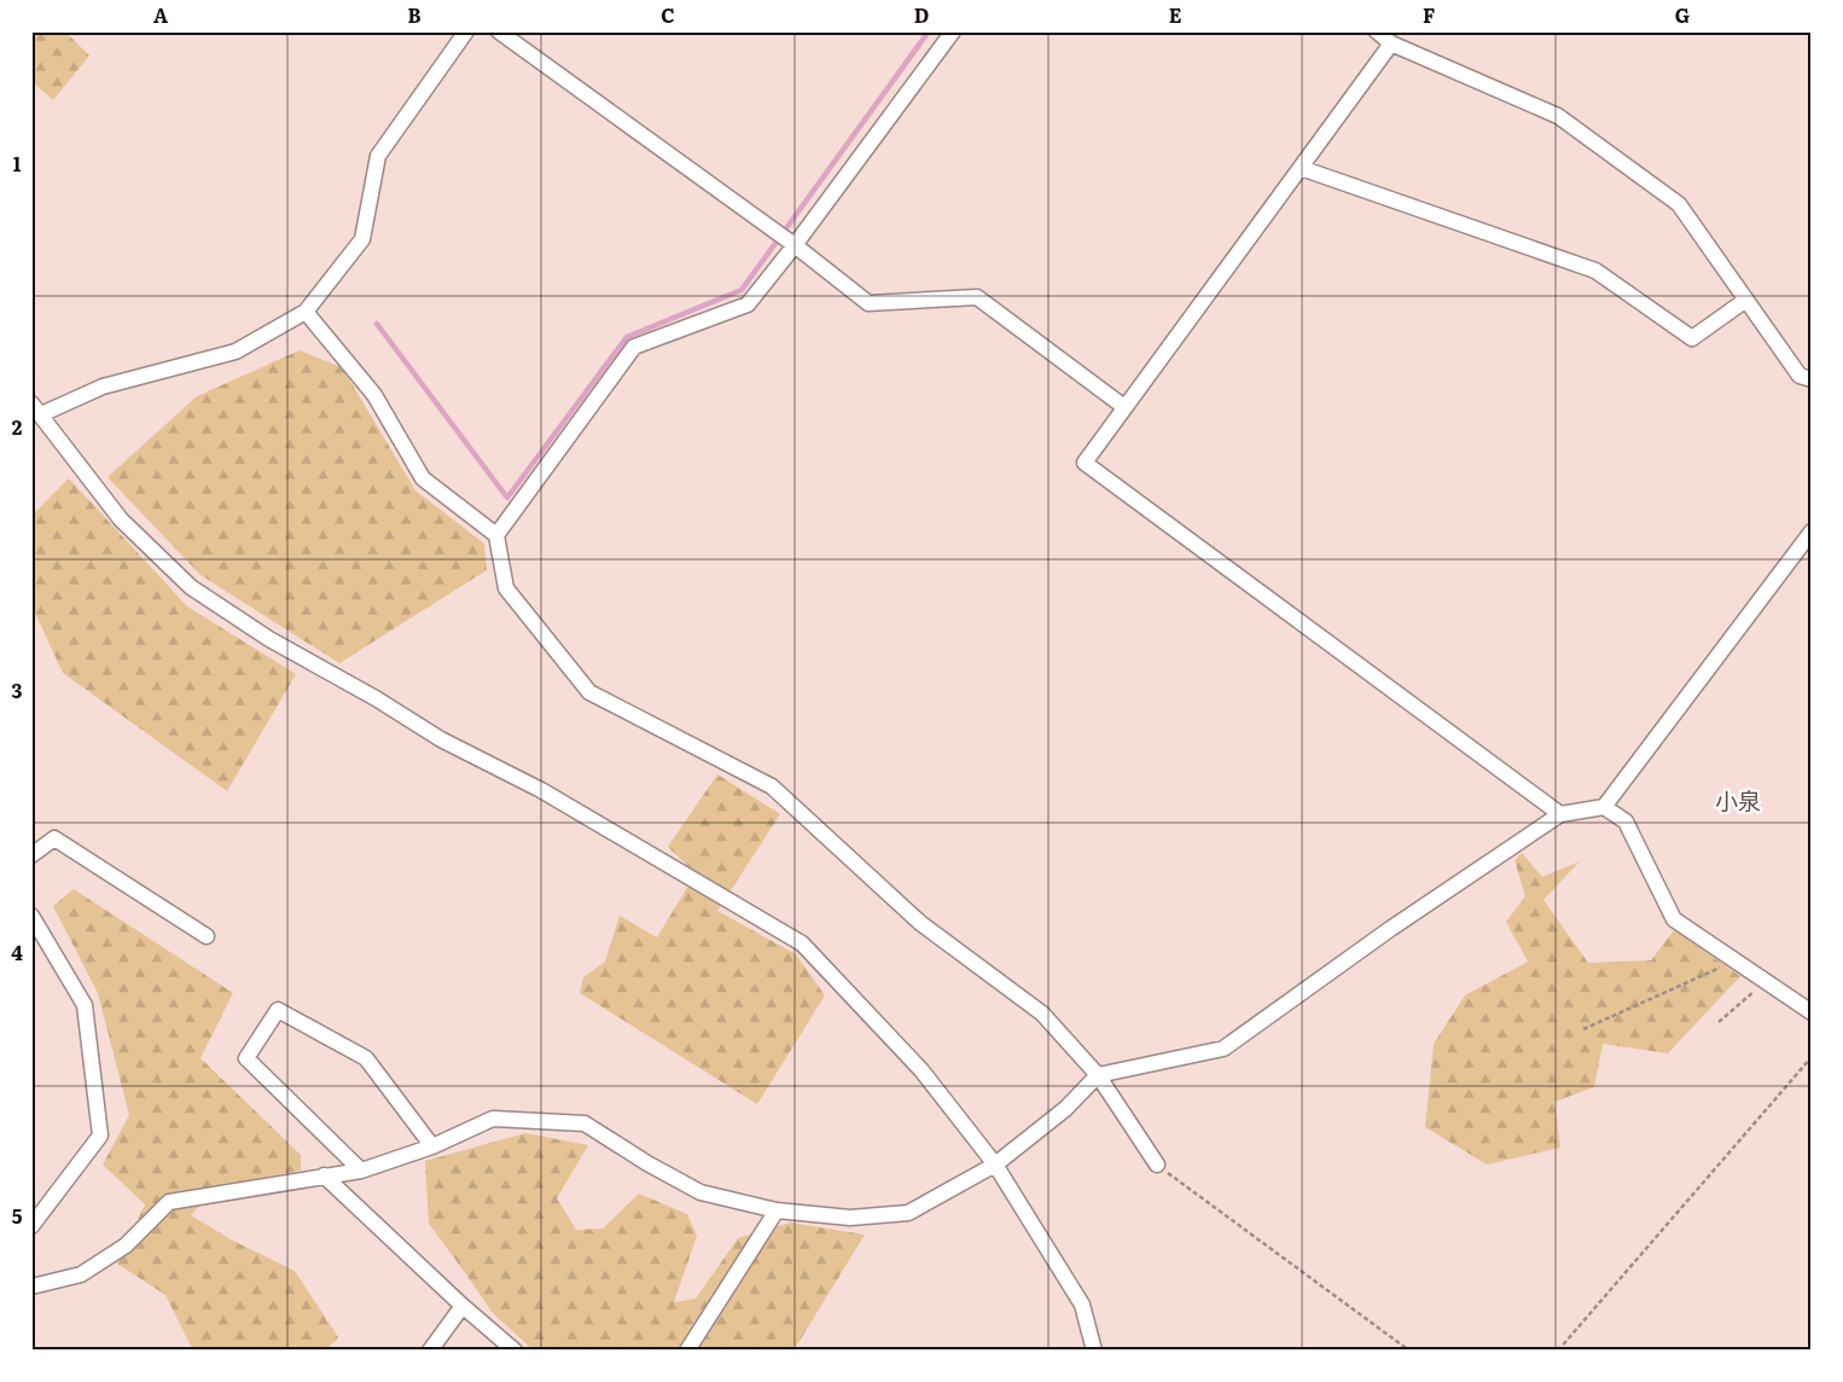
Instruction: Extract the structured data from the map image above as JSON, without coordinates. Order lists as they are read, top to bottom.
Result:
{
  "districts": ["小泉"],
  "grid": {
    "columns": [
      "A",
      "B",
      "C",
      "D",
      "E",
      "F",
      "G"
    ],
    "rows": [
      "1",
      "2",
      "3",
      "4",
      "5"
    ]
  }
}
